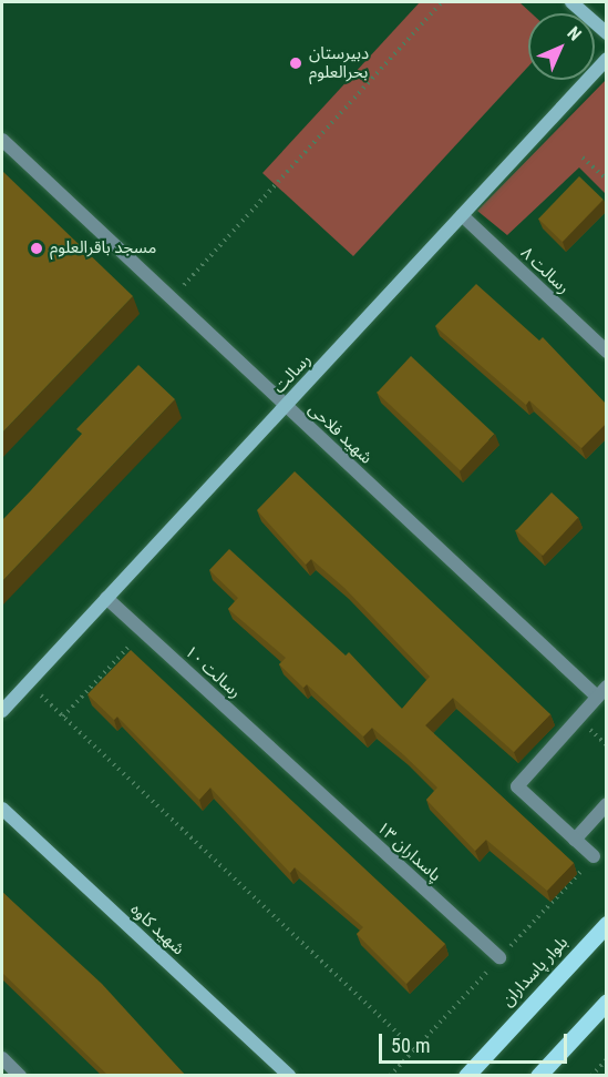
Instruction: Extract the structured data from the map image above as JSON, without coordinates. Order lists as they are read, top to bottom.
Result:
{
  "streets": {
    "main road": ["بلوار پاسداران"],
    "street": [
      "رسالت ۸",
      "رسالت",
      "شهید فلاحی",
      "رسالت ۱۰",
      "پاسداران ۱۳",
      "شهید کاوه"
    ]
  },
  "crossings": [
    ["رسالت ۸", "رسالت"],
    ["رسالت", "شهید فلاحی"],
    ["رسالت", "رسالت ۱۰"],
    ["رسالت ۱۰", "پاسداران ۱۳"]
  ],
  "places": ["دبیرستان بحرالعلوم", "مسجد باقرالعلوم"],
  "scale_bar": "50 m",
  "north": "top right"
}
